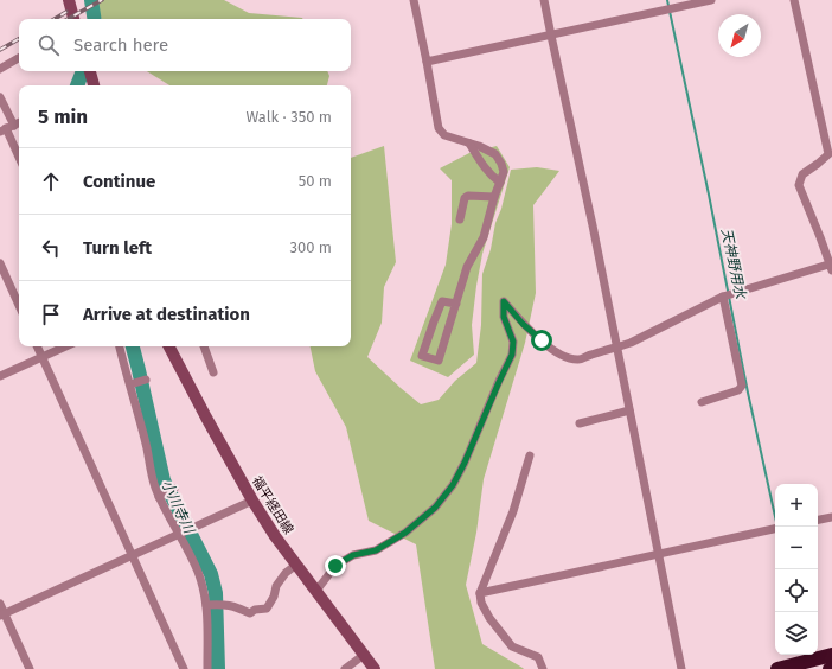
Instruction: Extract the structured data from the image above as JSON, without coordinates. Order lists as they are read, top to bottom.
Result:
{
  "streets": {
    "main road": ["福平経田線"]
  },
  "water": ["天神野用水", "小川寺川"],
  "north": "bottom left",
  "page": {
    "search": "Search here",
    "heading": ["5 min", "Walk · 350 m"],
    "list": [
      ["Continue", "50 m"],
      ["Turn left", "300 m"],
      "Arrive at destination"
    ],
    "map_buttons": ["+", "−"]
  }
}
